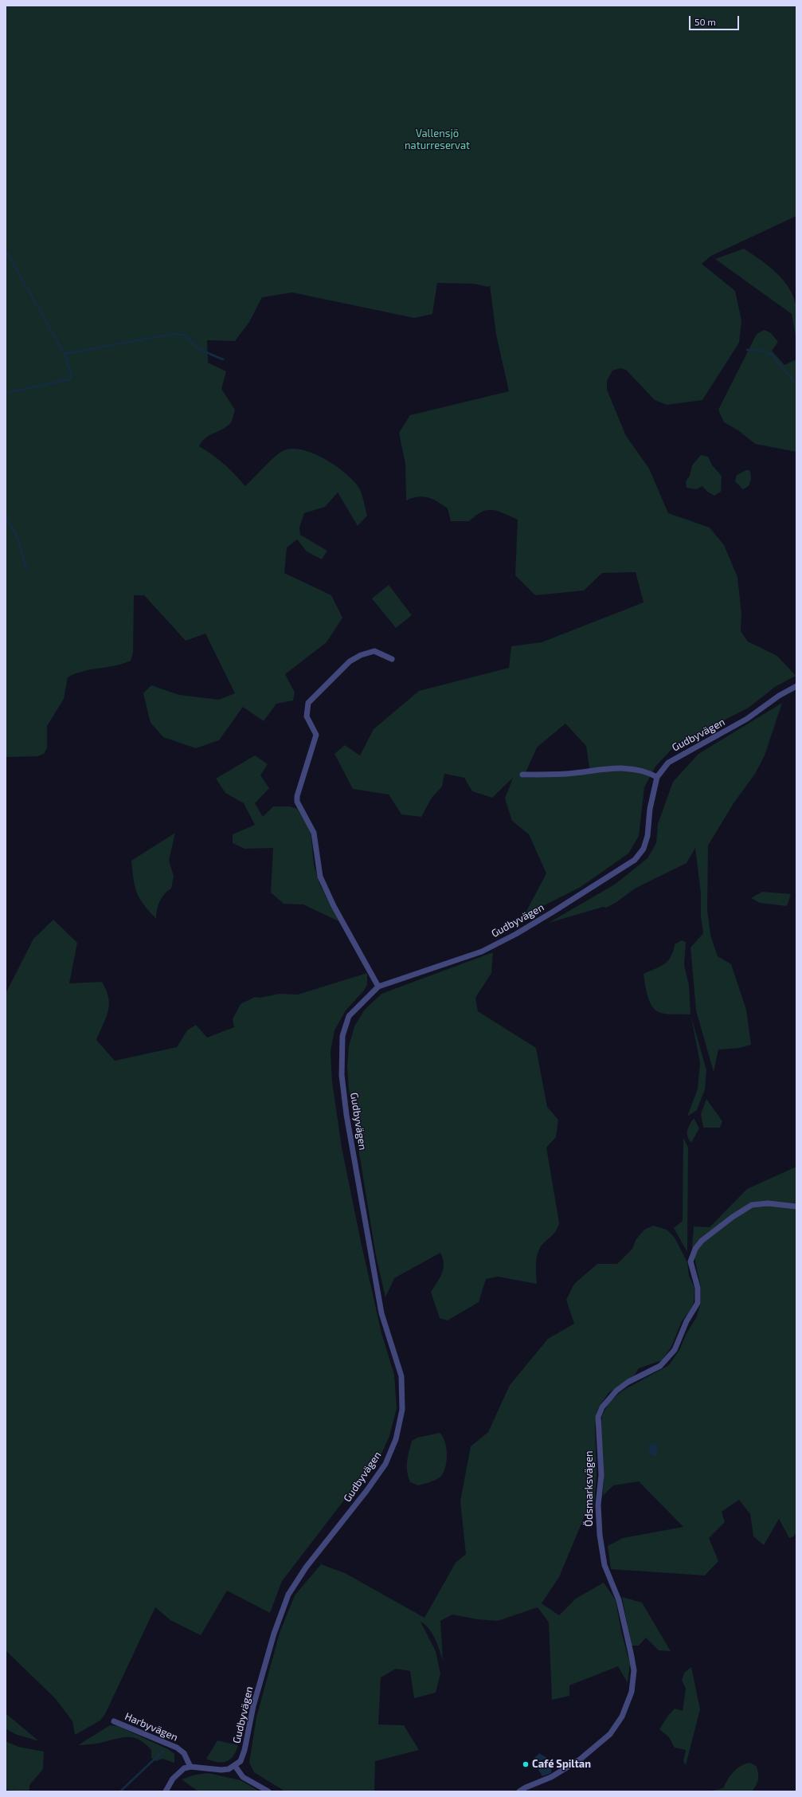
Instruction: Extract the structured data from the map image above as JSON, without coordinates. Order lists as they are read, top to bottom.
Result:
{
  "streets": {
    "street": ["Gudbyvägen", "Ödsmarksvägen", "Harbyvägen"]
  },
  "parks": ["Vallensjö naturreservat"],
  "places": ["Café Spiltan"],
  "scale_bar": "50 m"
}
